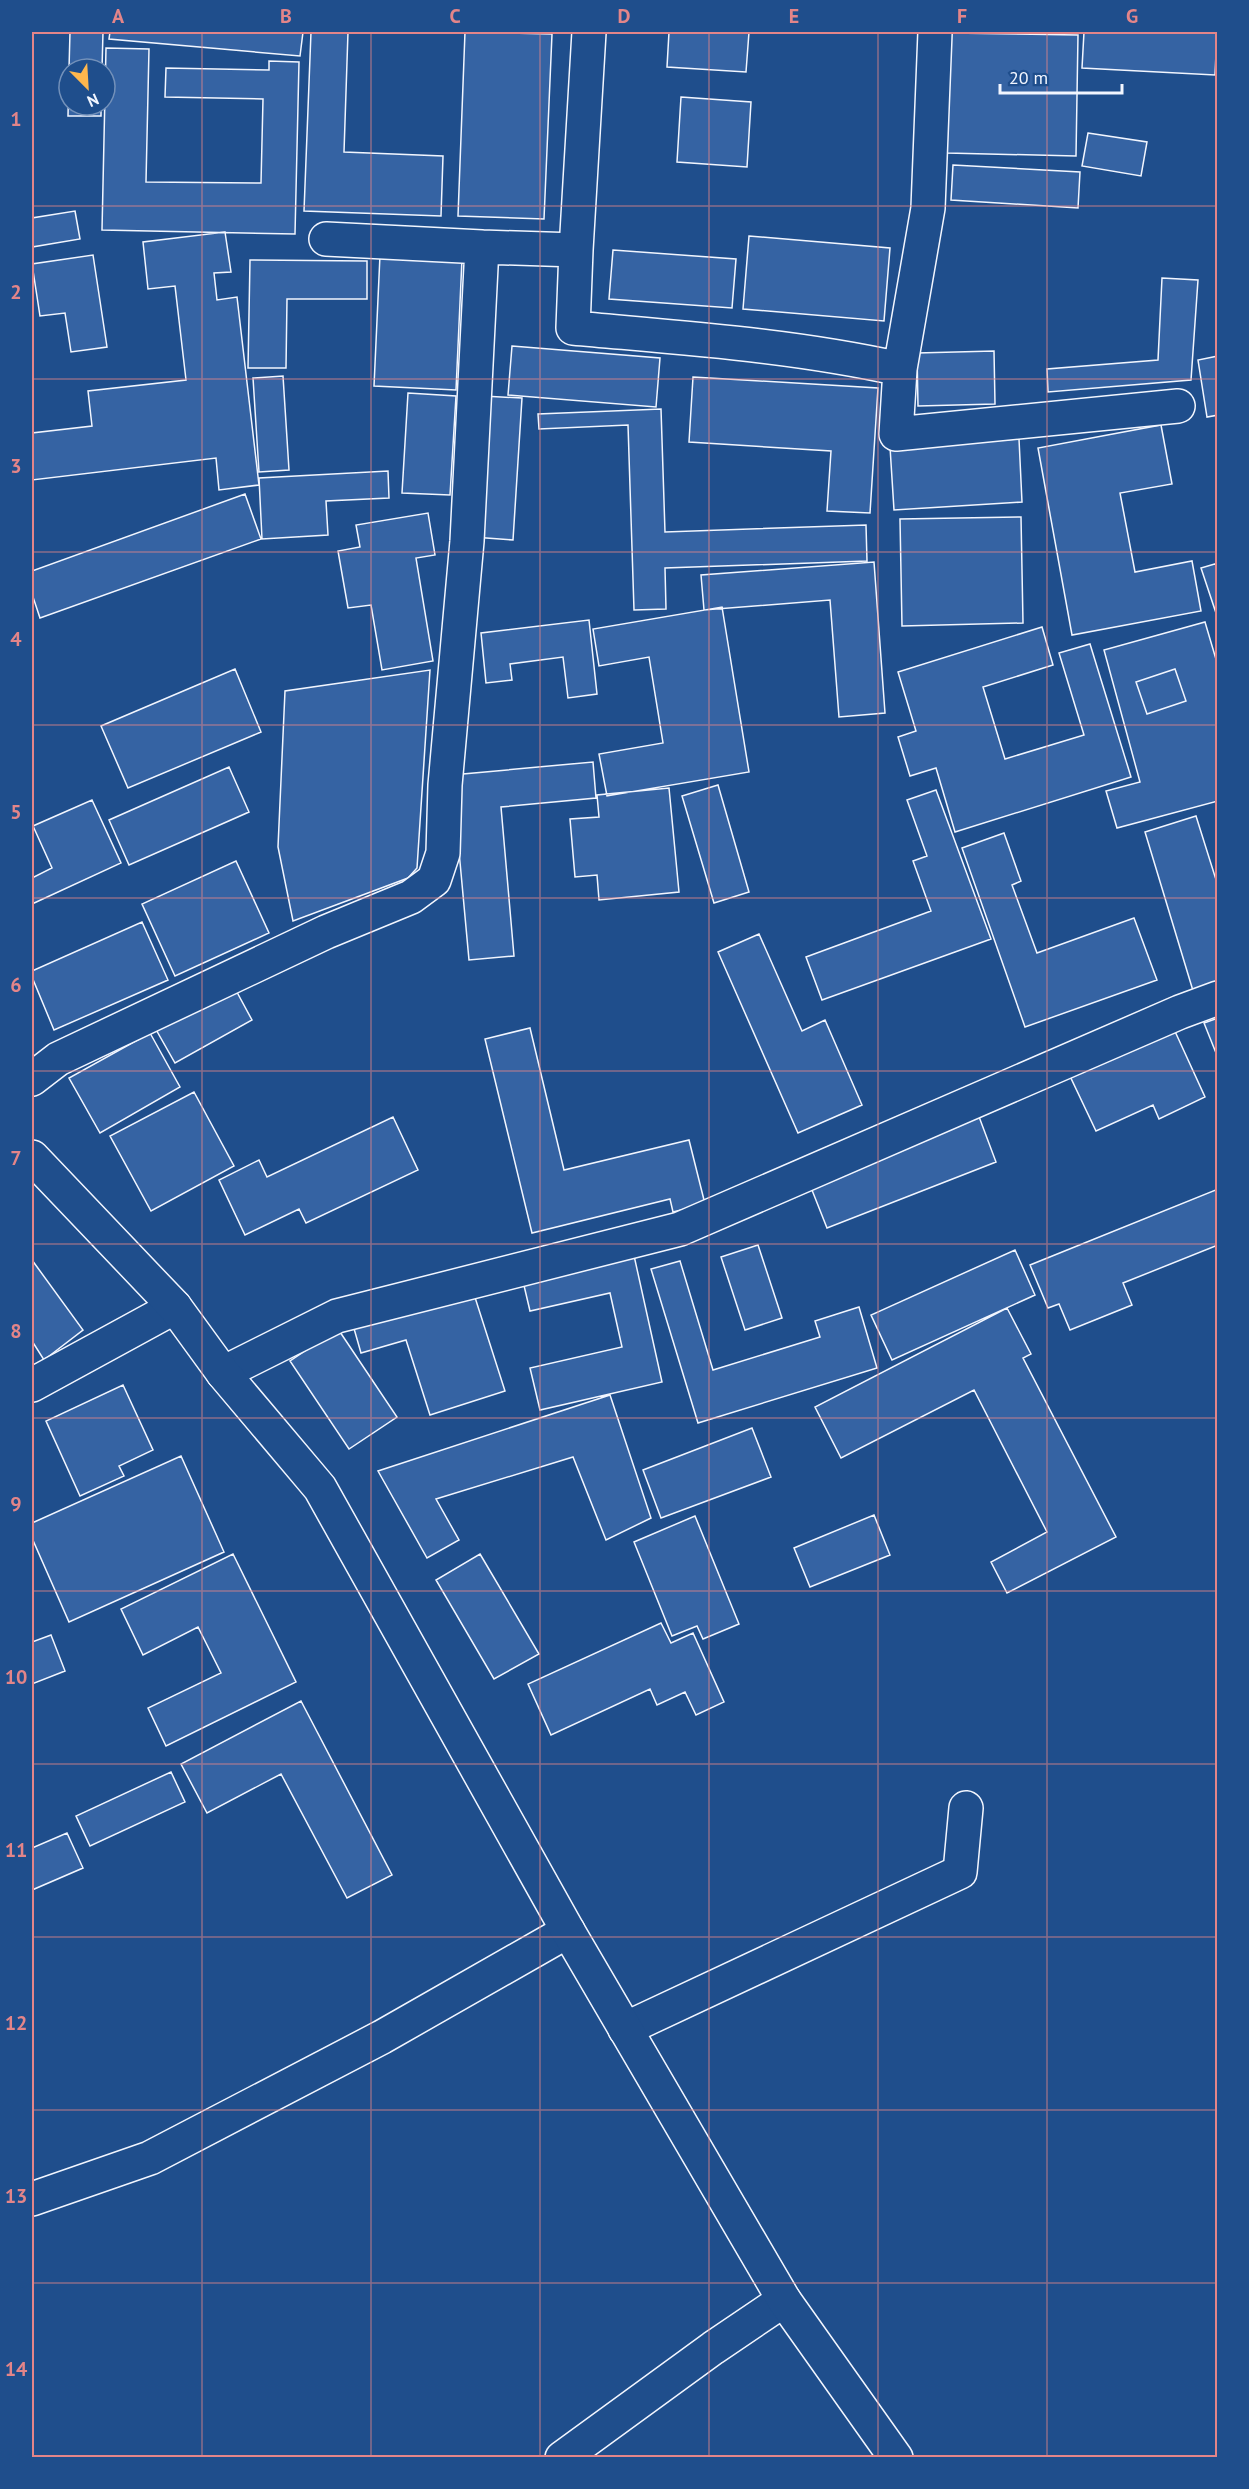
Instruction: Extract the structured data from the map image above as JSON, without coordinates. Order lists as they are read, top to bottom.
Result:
{
  "scale_bar": "20 m",
  "north": "bottom right",
  "grid": {
    "columns": [
      "A",
      "B",
      "C",
      "D",
      "E",
      "F",
      "G"
    ],
    "rows": [
      "1",
      "2",
      "3",
      "4",
      "5",
      "6",
      "7",
      "8",
      "9",
      "10",
      "11",
      "12",
      "13",
      "14"
    ]
  }
}
